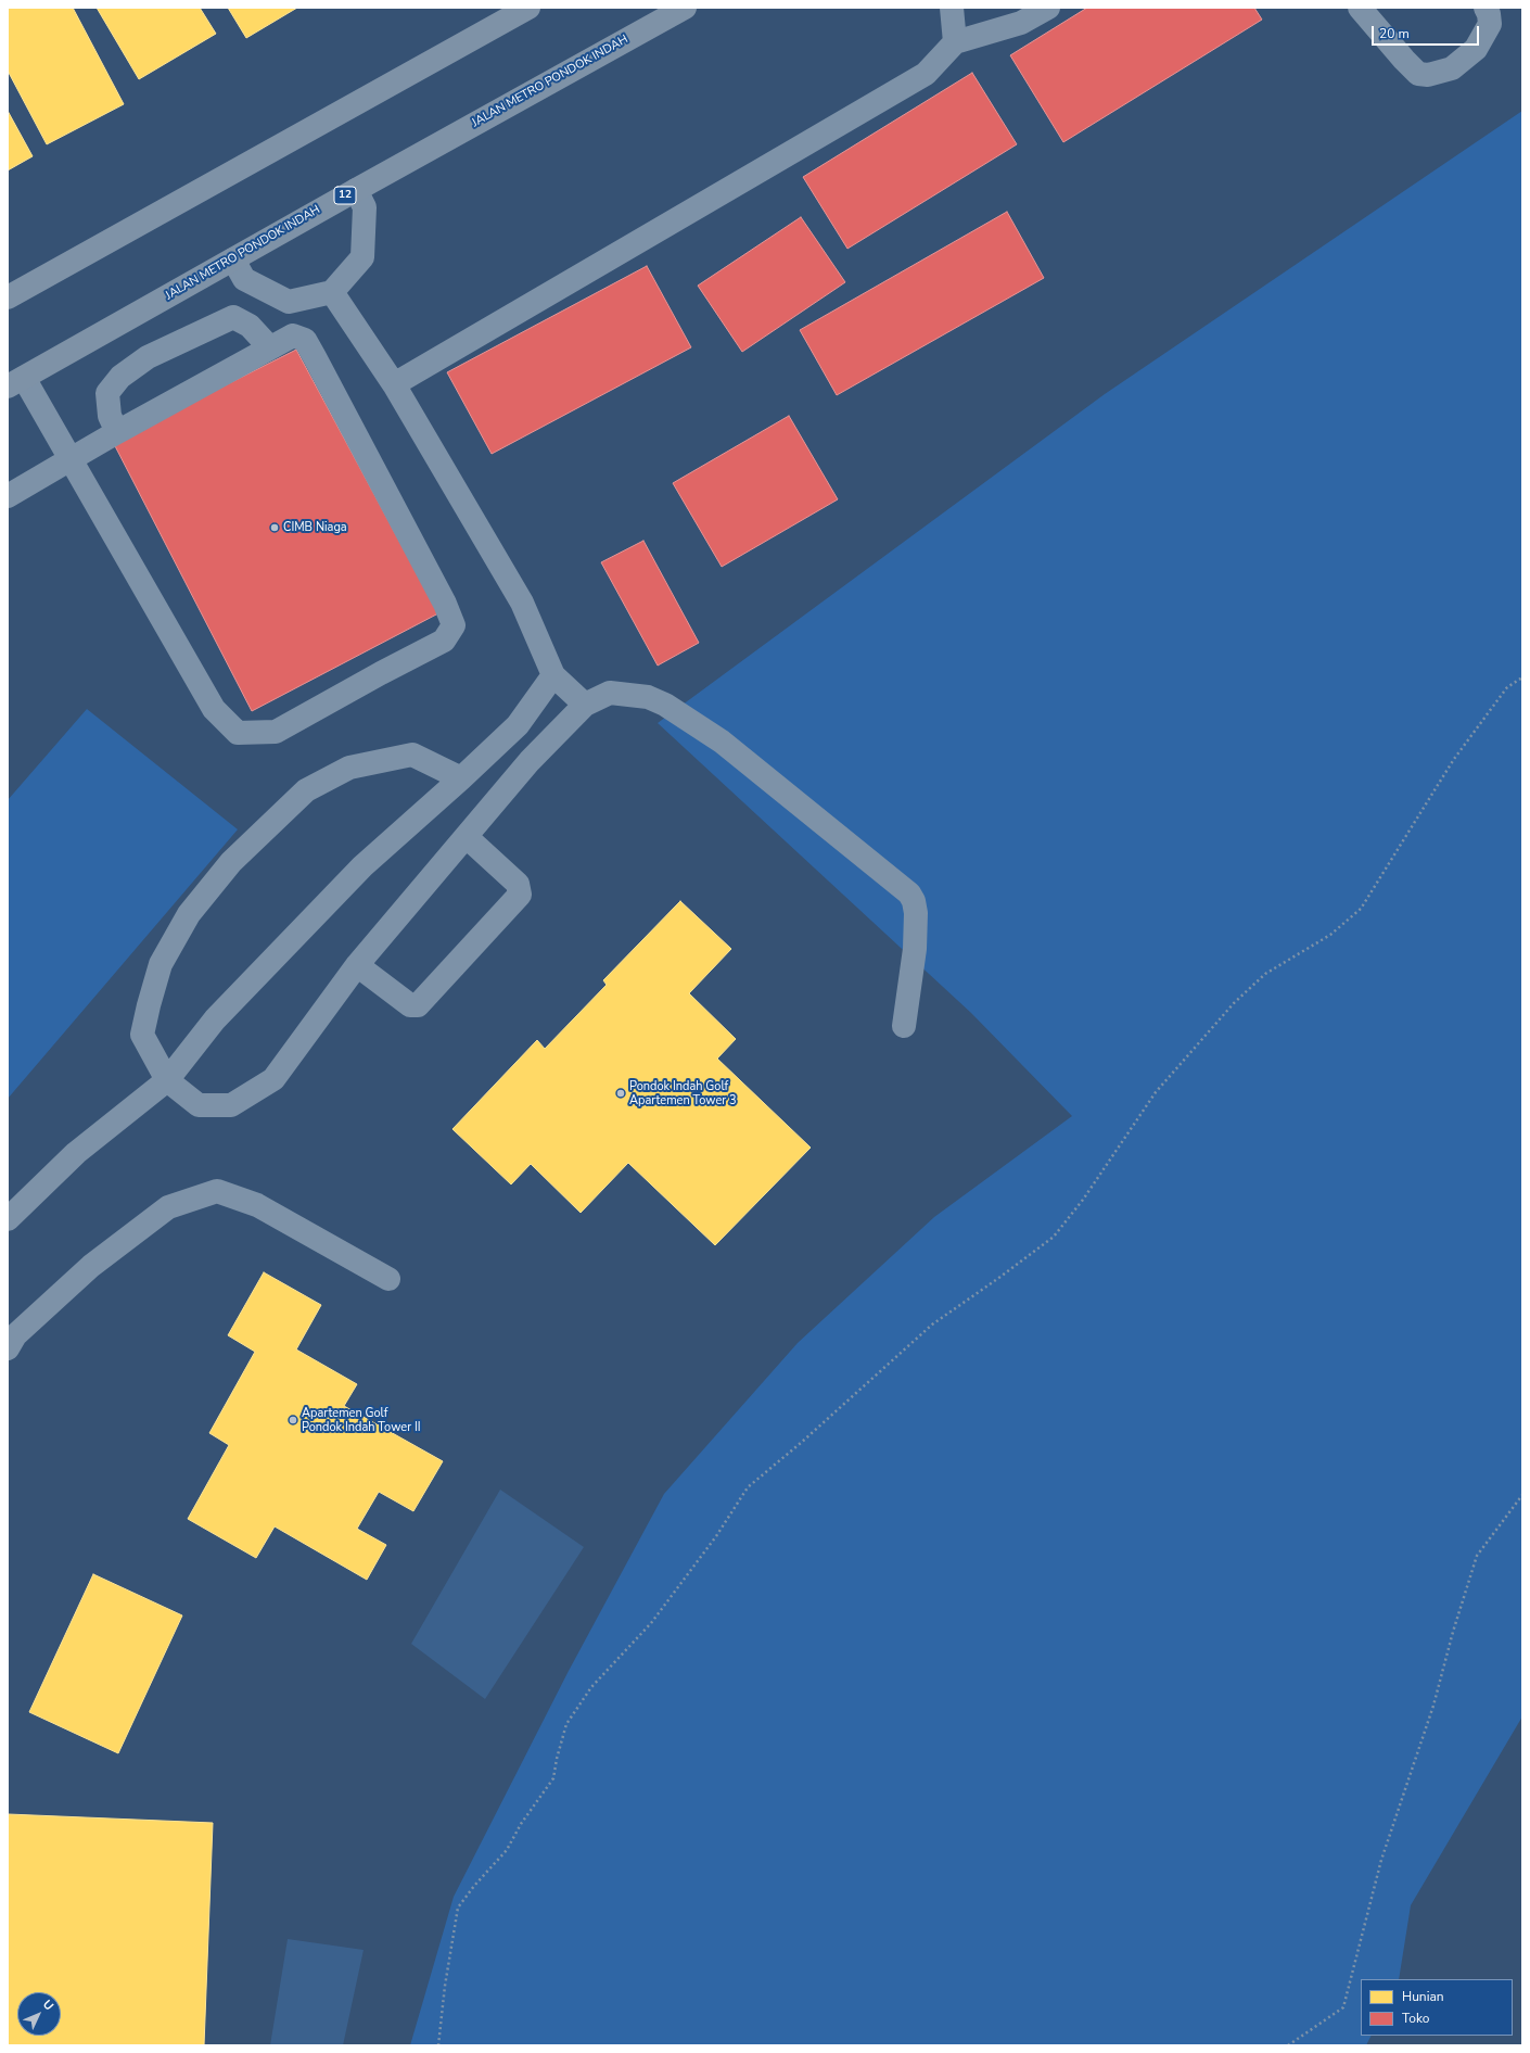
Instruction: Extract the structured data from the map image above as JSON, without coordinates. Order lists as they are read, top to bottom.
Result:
{
  "streets": {
    "highway": ["JALAN METRO PONDOK INDAH", "12"]
  },
  "places": ["CIMB Niaga", "Pondok Indah Golf Apartemen Tower 3", "Apartemen Golf Pondok Indah Tower II"],
  "legend": ["Hunian", "Toko"],
  "scale_bar": "20 m",
  "north": "top right"
}
